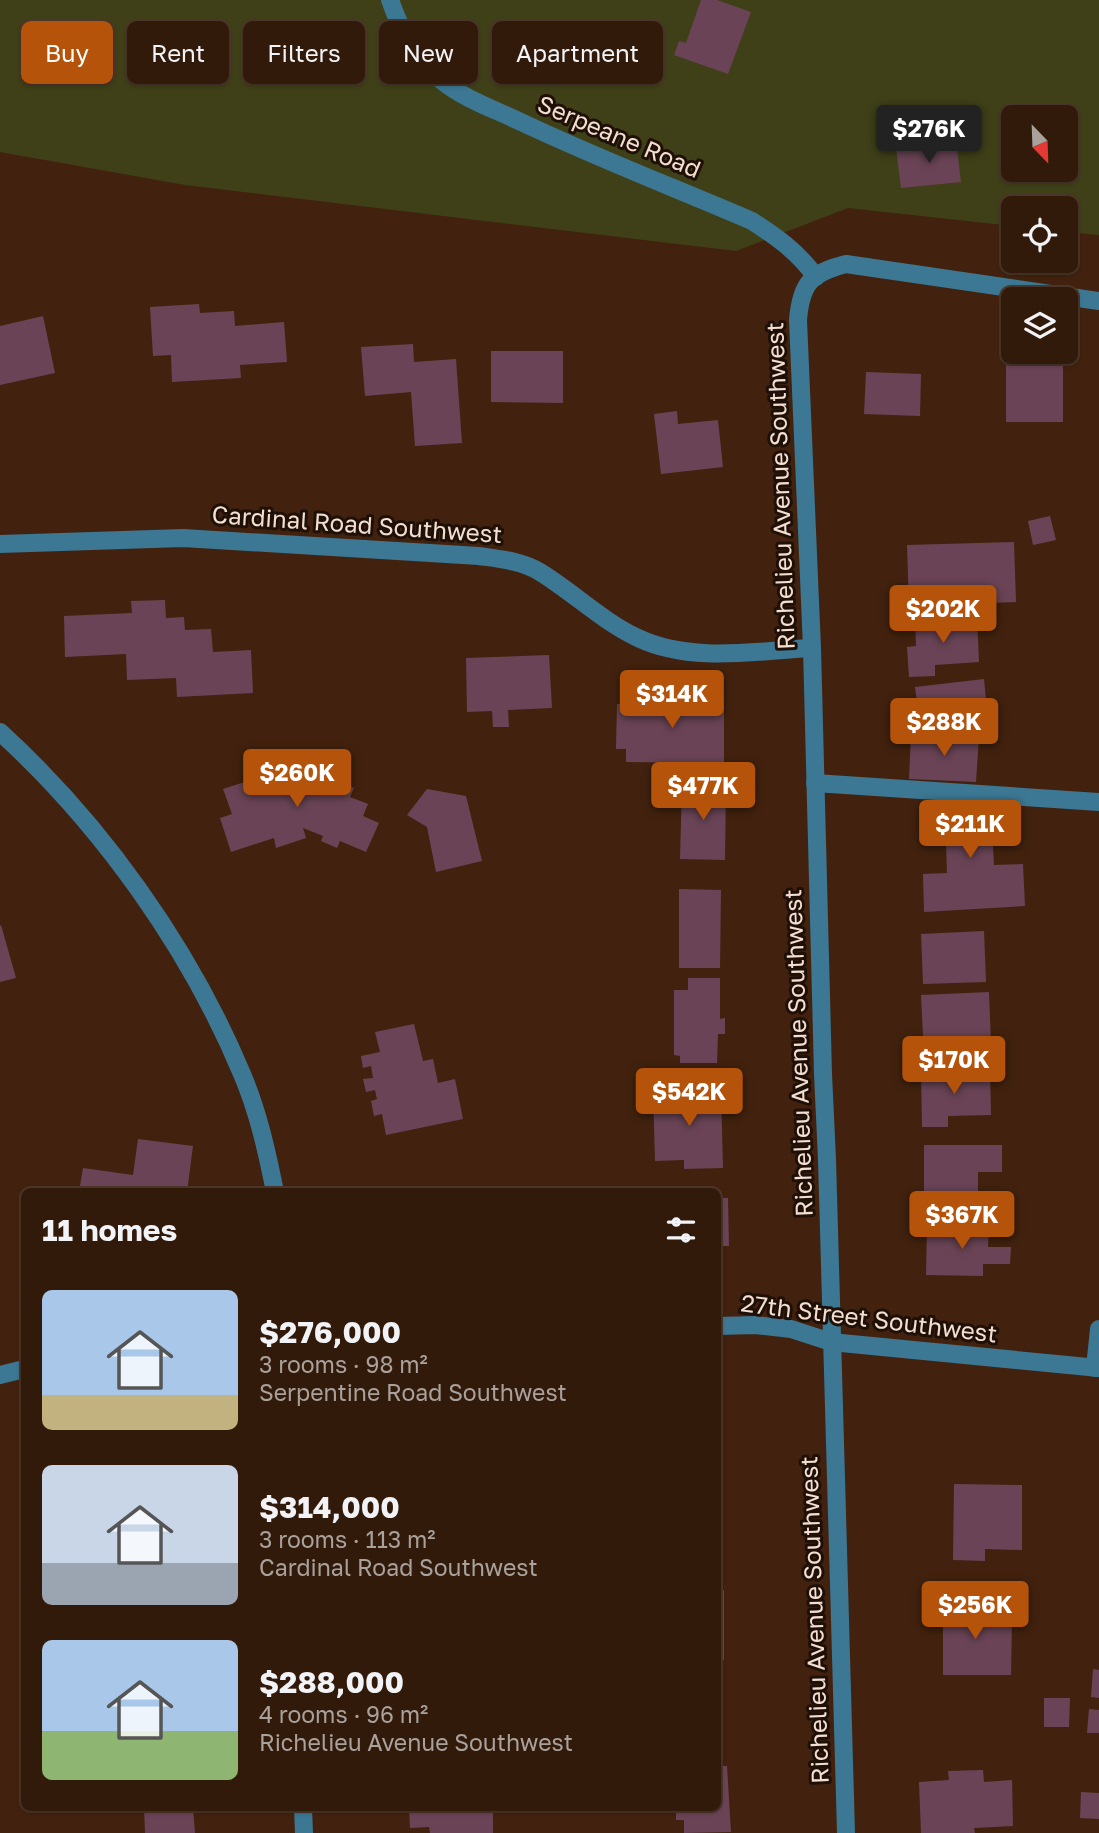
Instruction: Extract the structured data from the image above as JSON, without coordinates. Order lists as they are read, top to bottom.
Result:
{
  "streets": {
    "street": [
      "Serpeane Road",
      "Richelieu Avenue Southwest",
      "Cardinal Road Southwest",
      "27th Street Southwest"
    ]
  },
  "crossings": [
    ["Serpeane Road", "Richelieu Avenue Southwest"],
    ["Richelieu Avenue Southwest", "Cardinal Road Southwest"],
    ["Richelieu Avenue Southwest", "27th Street Southwest"]
  ],
  "north": "bottom right",
  "page": {
    "chip": [
      "Buy",
      "Rent",
      "Filters",
      "New",
      "Apartment"
    ],
    "price": [
      "$276K",
      "$202K",
      "$314K",
      "$288K",
      "$260K",
      "$477K",
      "$211K",
      "$170K",
      "$542K",
      "$367K",
      "$256K"
    ],
    "heading": "11 homes",
    "list": [
      {
        "name": "$276,000",
        "note": "3 rooms · 98 m² · Serpentine Road Southwest"
      },
      {
        "name": "$314,000",
        "note": "3 rooms · 113 m² · Cardinal Road Southwest"
      },
      {
        "name": "$288,000",
        "note": "4 rooms · 96 m² · Richelieu Avenue Southwest"
      }
    ]
  }
}
